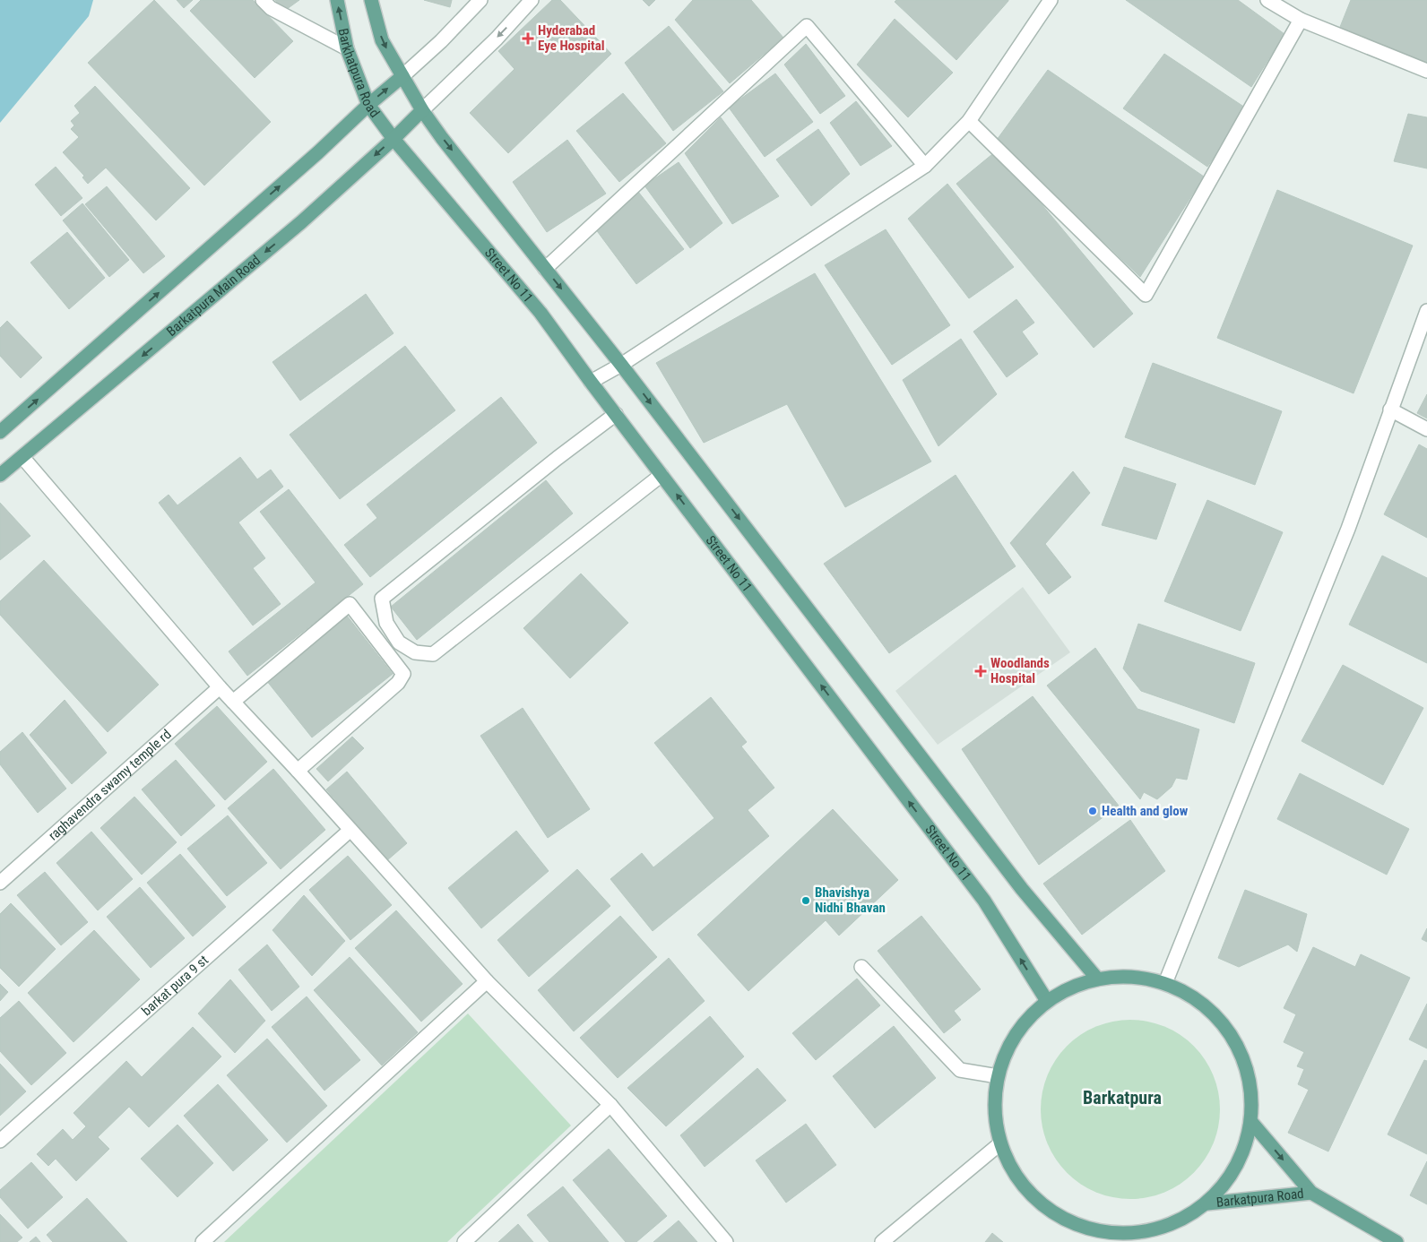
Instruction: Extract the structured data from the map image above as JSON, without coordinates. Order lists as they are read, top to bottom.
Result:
{
  "streets": {
    "main road": [
      "Barkhatpura Road",
      "Street No 11",
      "Barkatpura Main Road",
      "Barkatpura Road"
    ],
    "street": ["raghavendra swamy temple rd", "barkat pura 9 st"]
  },
  "crossings": [
    ["Barkhatpura Road", "Street No 11"],
    ["Barkhatpura Road", "Barkatpura Main Road"],
    ["Street No 11", "Barkatpura Main Road"]
  ],
  "districts": ["Barkatpura"],
  "places": {
    "health": ["Hyderabad Eye Hospital", "Woodlands Hospital"],
    "other": ["Health and glow", "Bhavishya Nidhi Bhavan"]
  }
}
